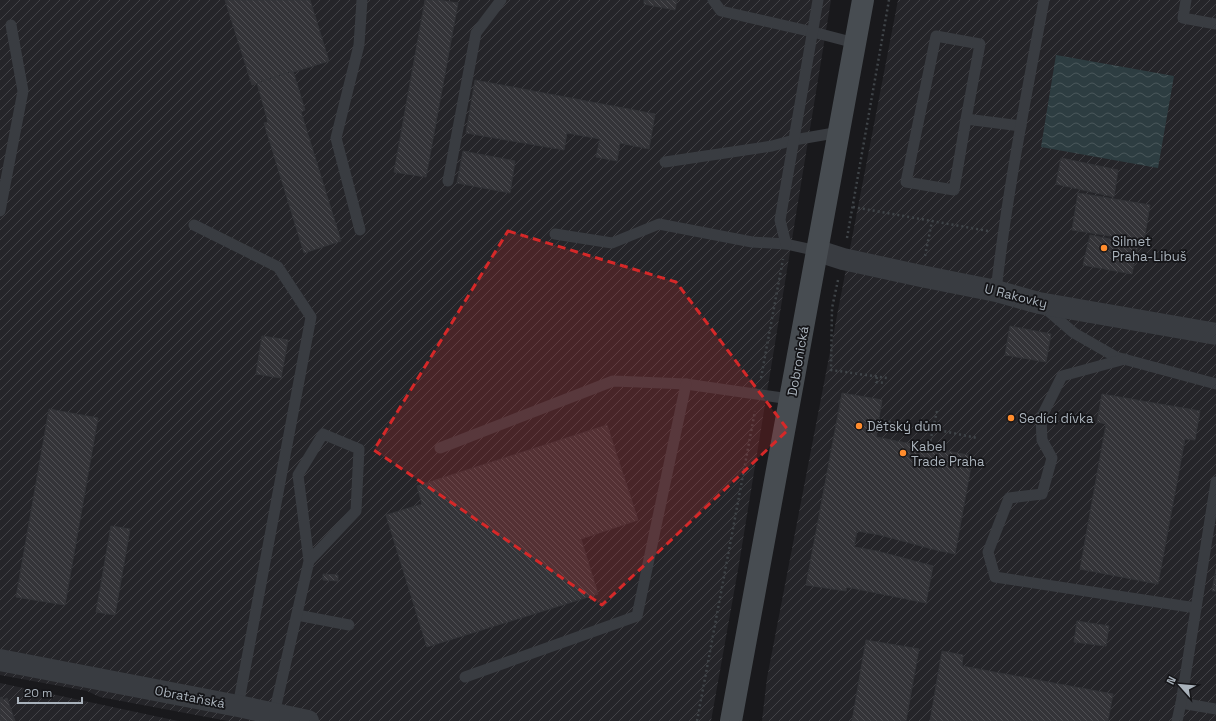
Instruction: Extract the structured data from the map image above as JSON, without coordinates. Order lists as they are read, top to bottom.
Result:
{
  "streets": {
    "street": ["U Rakovky", "Dobronická", "Obrataňská"]
  },
  "crossings": [
    ["U Rakovky", "Dobronická"]
  ],
  "places": [
    "Silmet Praha-Libuš",
    "Sedící dívka",
    "Dětský dům",
    "Kabel Trade Praha"
  ],
  "scale_bar": "20 m",
  "north": "top left"
}
